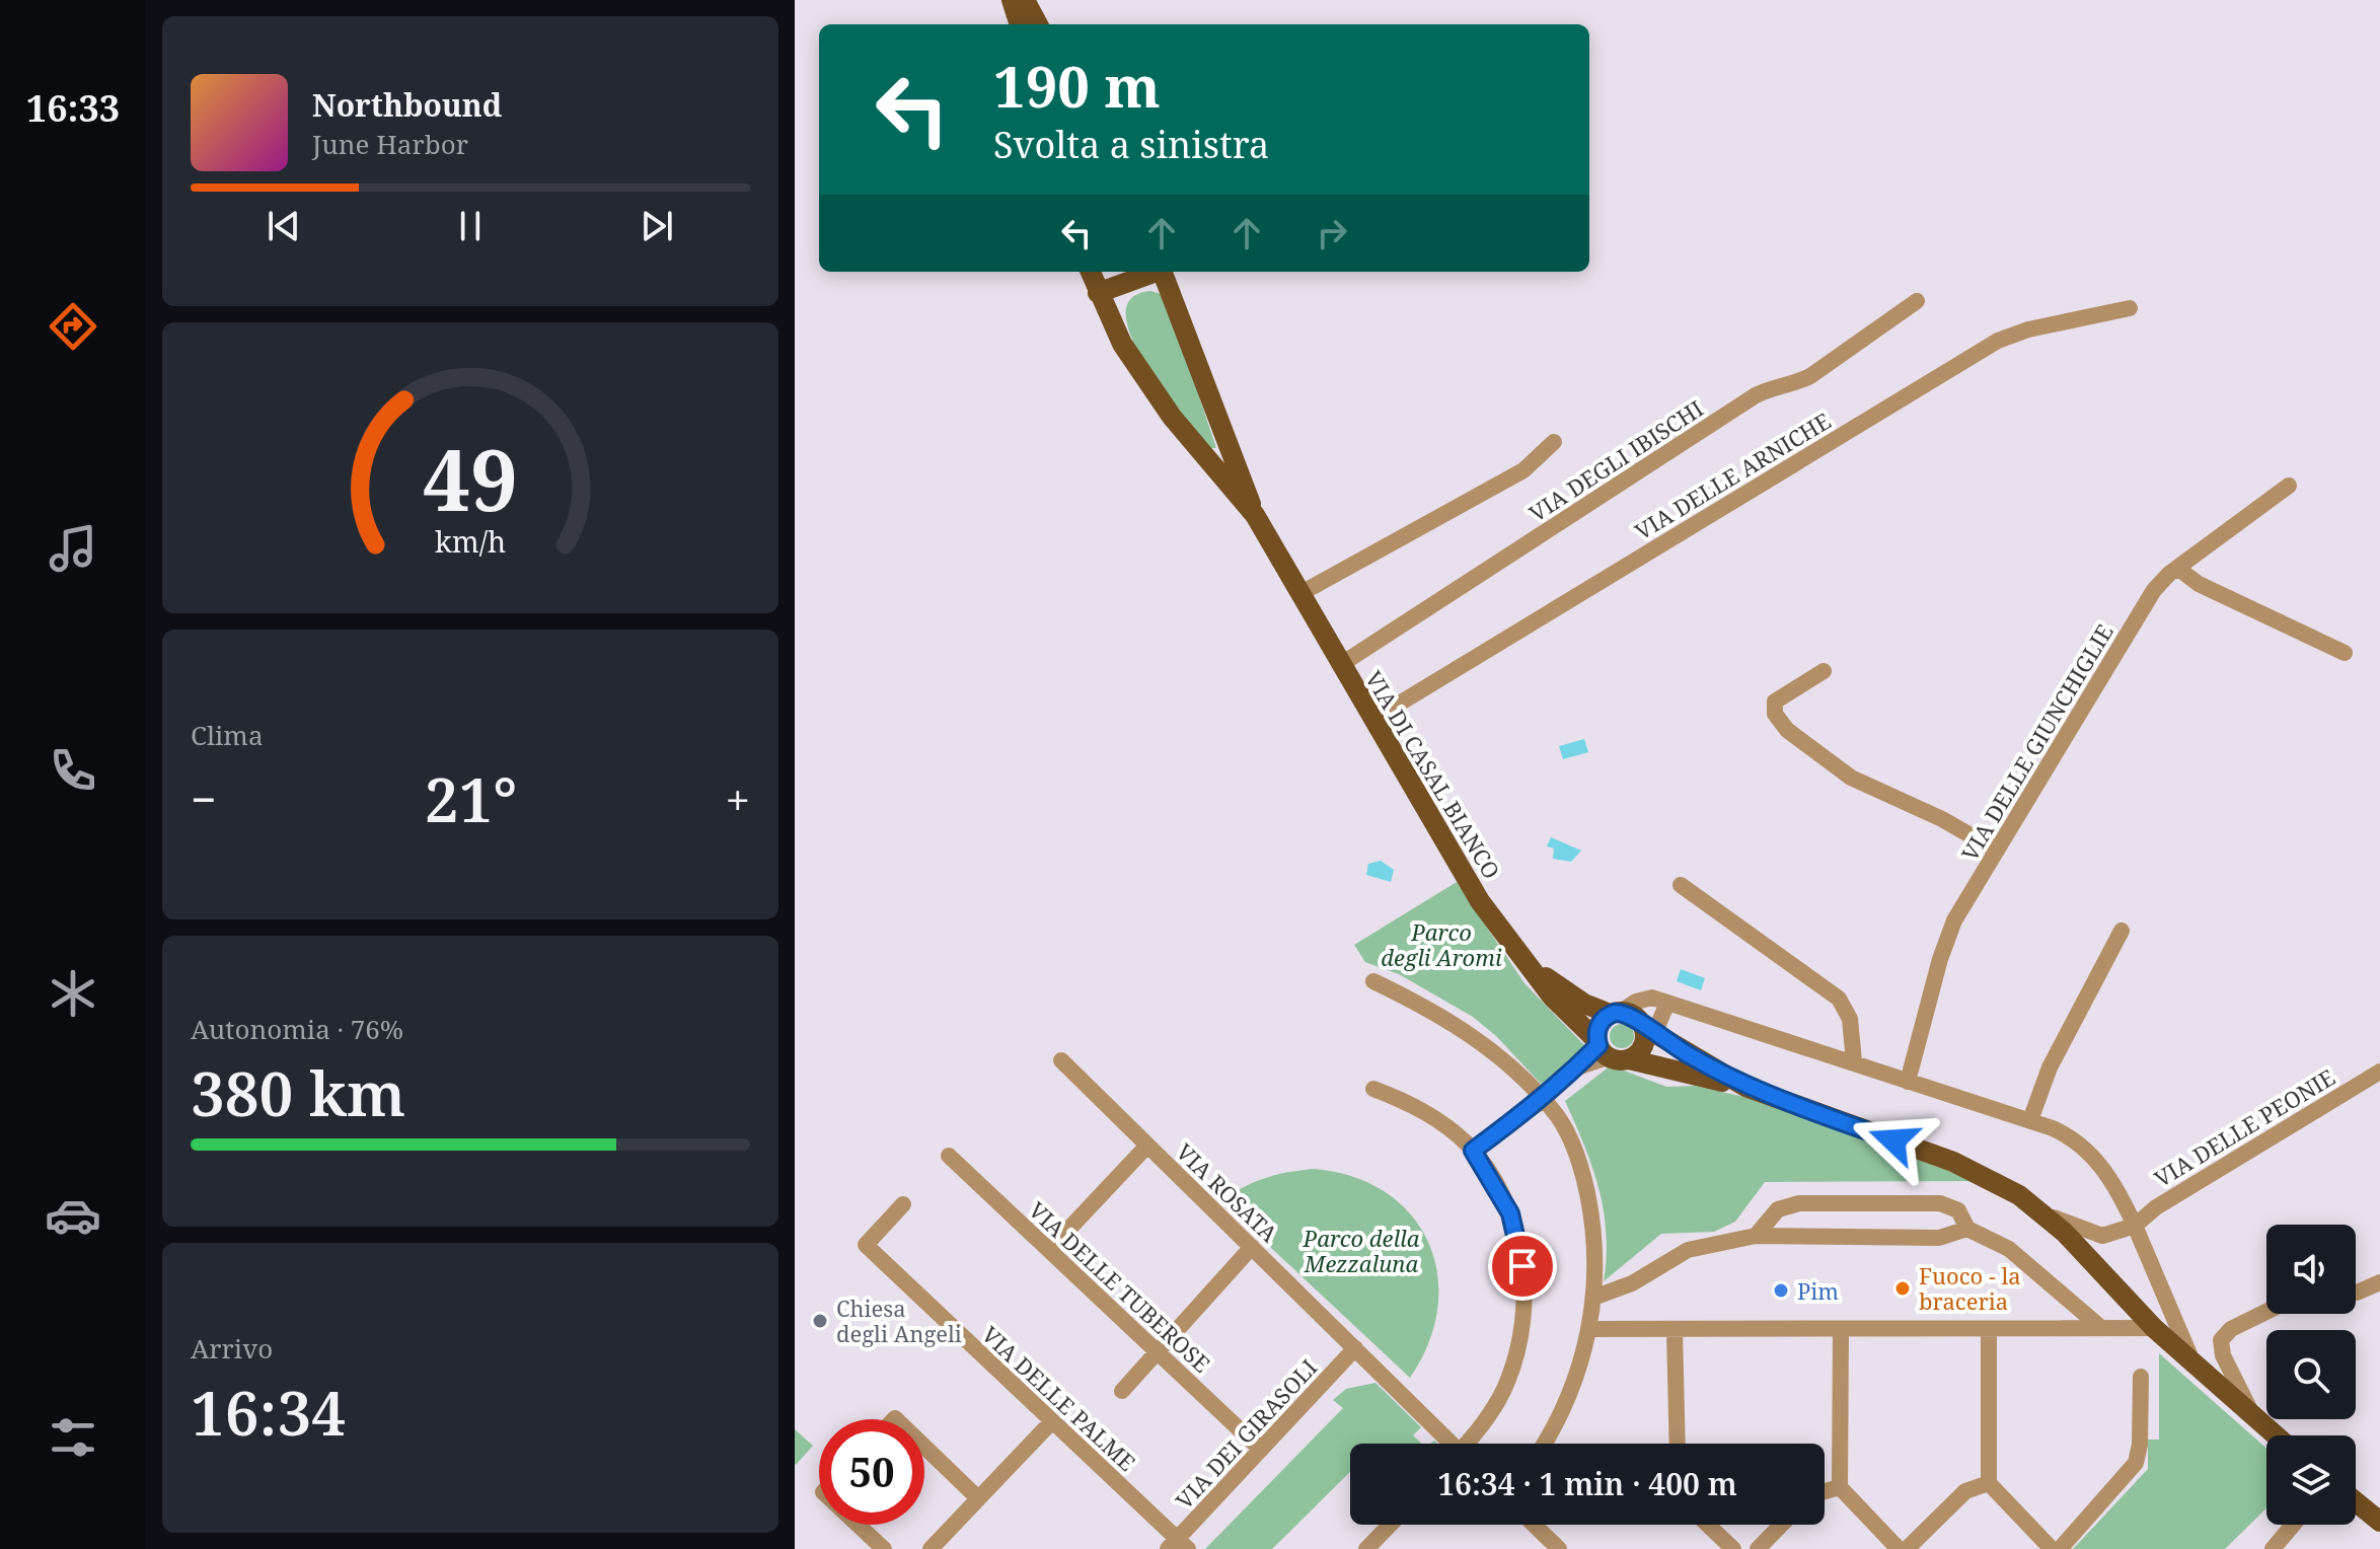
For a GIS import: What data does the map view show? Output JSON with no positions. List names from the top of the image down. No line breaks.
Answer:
{"streets":{"main road":["VIA DI CASAL BIANCO"],"street":["VIA DEGLI IBISCHI","VIA DELLE ARNICHE","VIA DELLE GIUNCHIGLIE","VIA DELLE PEONIE","VIA ROSATA","VIA DELLE TUBEROSE","VIA DELLE PALME","VIA DEI GIRASOLI"]},"crossings":[["VIA DEGLI IBISCHI","VIA DI CASAL BIANCO"],["VIA DELLE ARNICHE","VIA DI CASAL BIANCO"],["VIA ROSATA","VIA DEI GIRASOLI"],["VIA DELLE TUBEROSE","VIA DEI GIRASOLI"],["VIA DELLE PALME","VIA DEI GIRASOLI"]],"parks":["Parco degli Aromi","Parco della Mezzaluna"],"places":["Fuoco - la braceria","Pim","Chiesa degli Angeli"],"page":{"tabs":"16:33","turn":["190 m","Svolta a sinistra"],"song":["Northbound","June Harbor"],"tile":["Clima",["Autonomia · 76%","380 km"],["Arrivo","16:34"]],"heat":["−","21°","+"],"limit":"50","trip":"16:34 · 1 min · 400 m","gauge":["49","km/h"]}}
